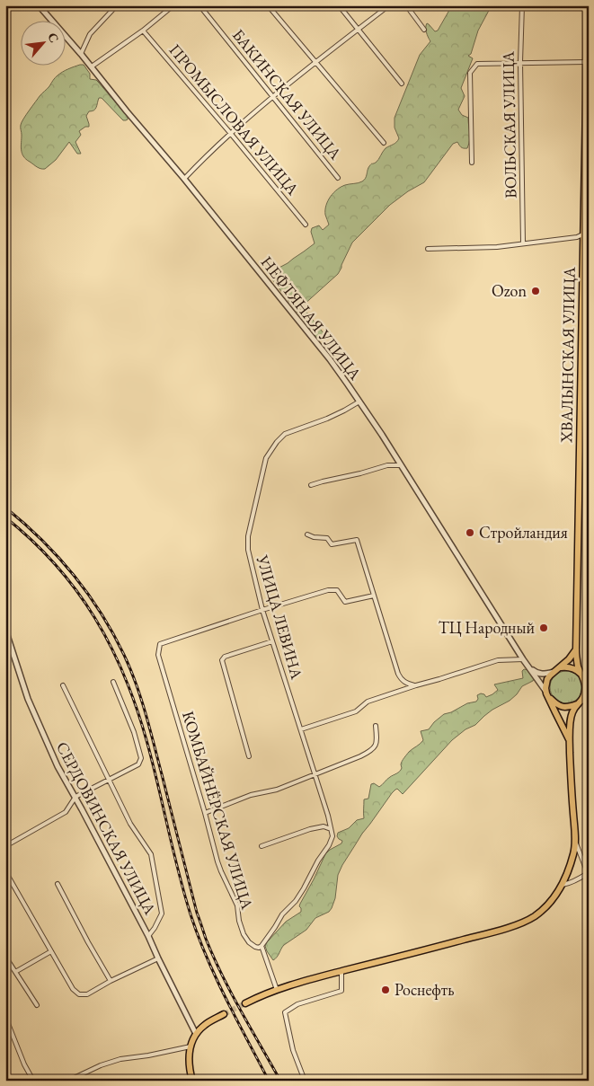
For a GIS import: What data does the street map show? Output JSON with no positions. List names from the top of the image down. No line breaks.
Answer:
{"streets":{"main road":["ХВАЛЫНСКАЯ УЛИЦА"],"street":["БАКИНСКАЯ УЛИЦА","ПРОМЫСЛОВАЯ УЛИЦА","ВОЛЬСКАЯ УЛИЦА","НЕФТЯНАЯ УЛИЦА","УЛИЦА ЛЕВИНА","КОМБАЙНЁРСКАЯ УЛИЦА","СЕРДОВИНСКАЯ УЛИЦА"]},"crossings":[["НЕФТЯНАЯ УЛИЦА","ХВАЛЫНСКАЯ УЛИЦА"],["НЕФТЯНАЯ УЛИЦА","УЛИЦА ЛЕВИНА"],["УЛИЦА ЛЕВИНА","КОМБАЙНЁРСКАЯ УЛИЦА"]],"places":["Ozon","Стройландия","ТЦ Народный","Роснефть"],"north":"top right"}
